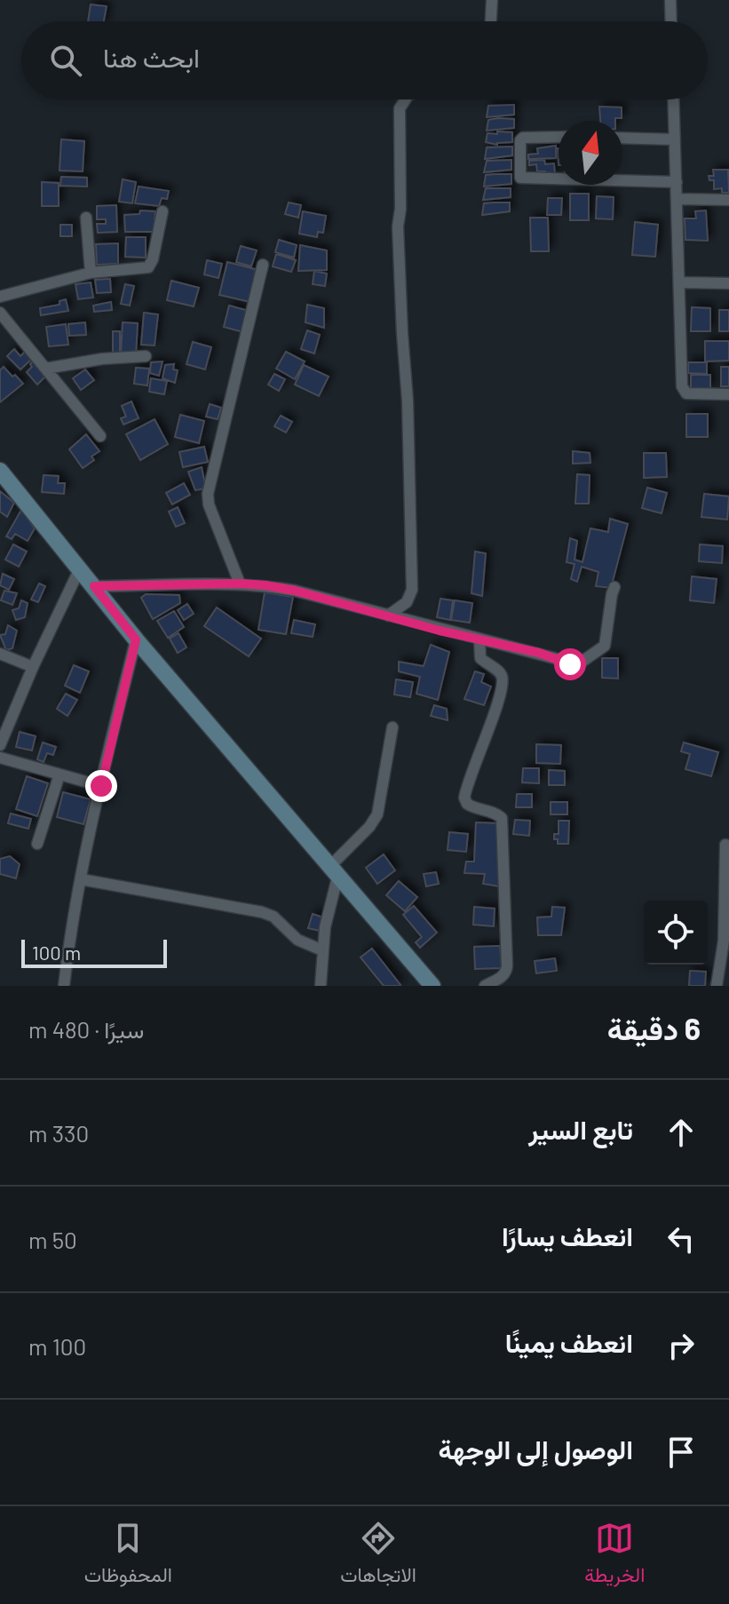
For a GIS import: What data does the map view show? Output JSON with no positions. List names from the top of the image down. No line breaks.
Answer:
{"scale_bar":"100 m","north":"top","page":{"search":"ابحث هنا","scale":"100 m","heading":["6 دقيقة","سيرًا · 480 m"],"list":[["تابع السير","330 m"],["انعطف يسارًا","50 m"],["انعطف يمينًا","100 m"],"الوصول إلى الوجهة"],"nav":["الخريطة","الاتجاهات","المحفوظات"]}}
